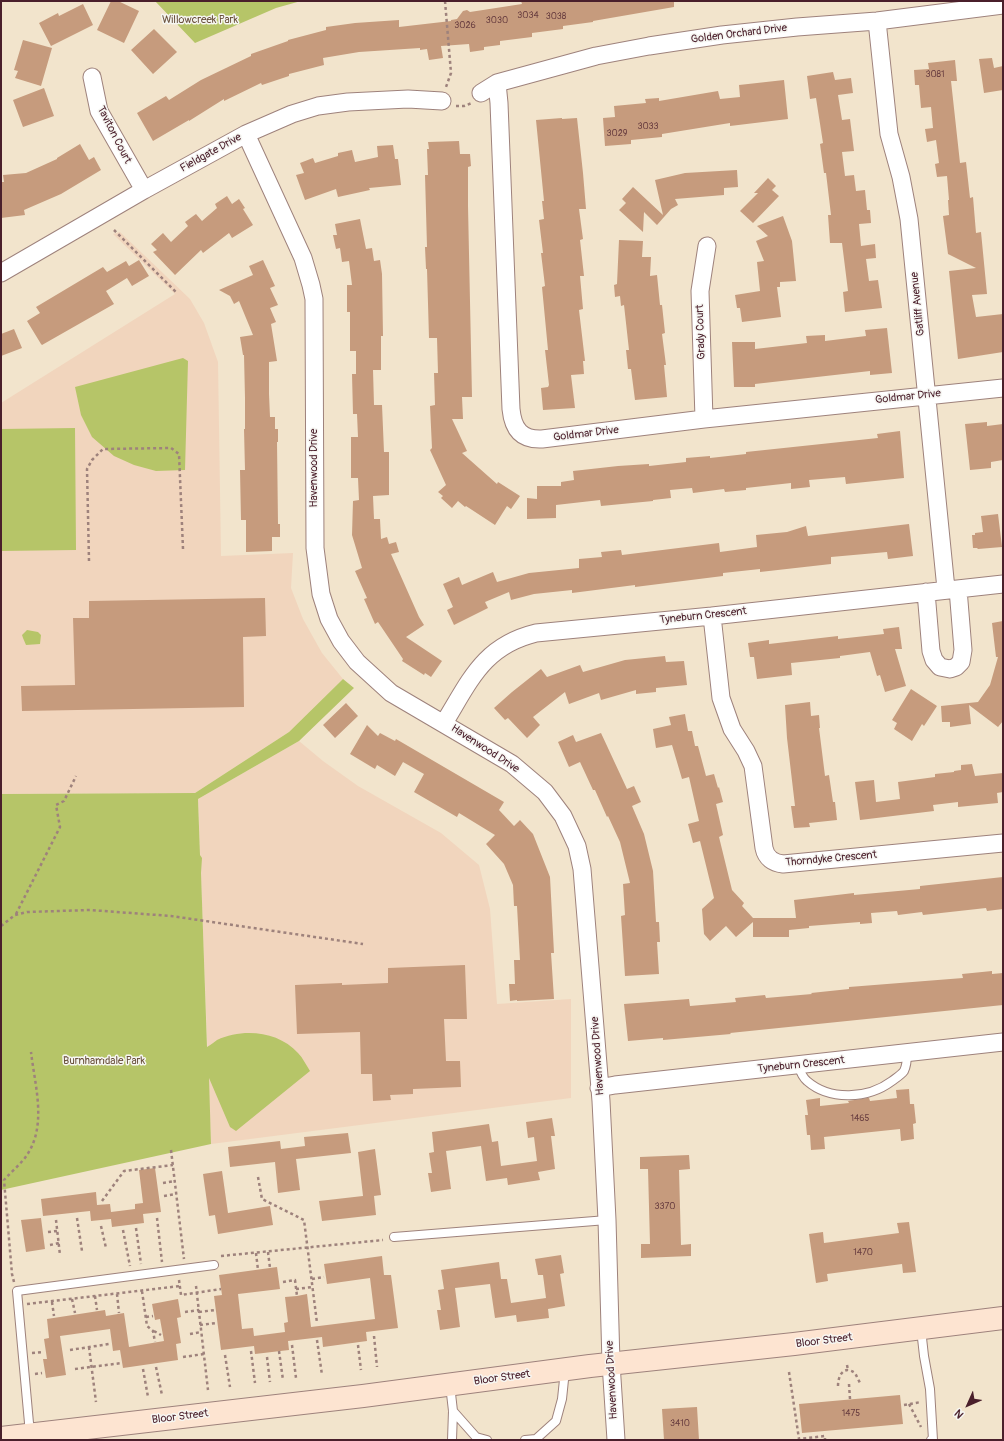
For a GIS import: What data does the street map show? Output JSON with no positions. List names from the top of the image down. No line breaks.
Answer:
{"streets":{"main road":["Bloor Street"],"street":["Golden Orchard Drive","Taviton Court","Fieldgate Drive","Gatliff Avenue","Grady Court","Goldmar Drive","Havenwood Drive","Tyneburn Crescent","Thorndyke Crescent"]},"crossings":[["Golden Orchard Drive","Gatliff Avenue"],["Golden Orchard Drive","Goldmar Drive"],["Taviton Court","Fieldgate Drive"],["Fieldgate Drive","Havenwood Drive"],["Gatliff Avenue","Goldmar Drive"],["Gatliff Avenue","Tyneburn Crescent"],["Grady Court","Goldmar Drive"],["Havenwood Drive","Tyneburn Crescent"],["Havenwood Drive","Bloor Street"],["Tyneburn Crescent","Thorndyke Crescent"]],"parks":["Willowcreek Park","Burnhamdale Park"],"house_numbers":["3034","3038","3030","3026","3081","3033","3029","1465","3370","1470","1475","3410"],"north":"bottom left"}
